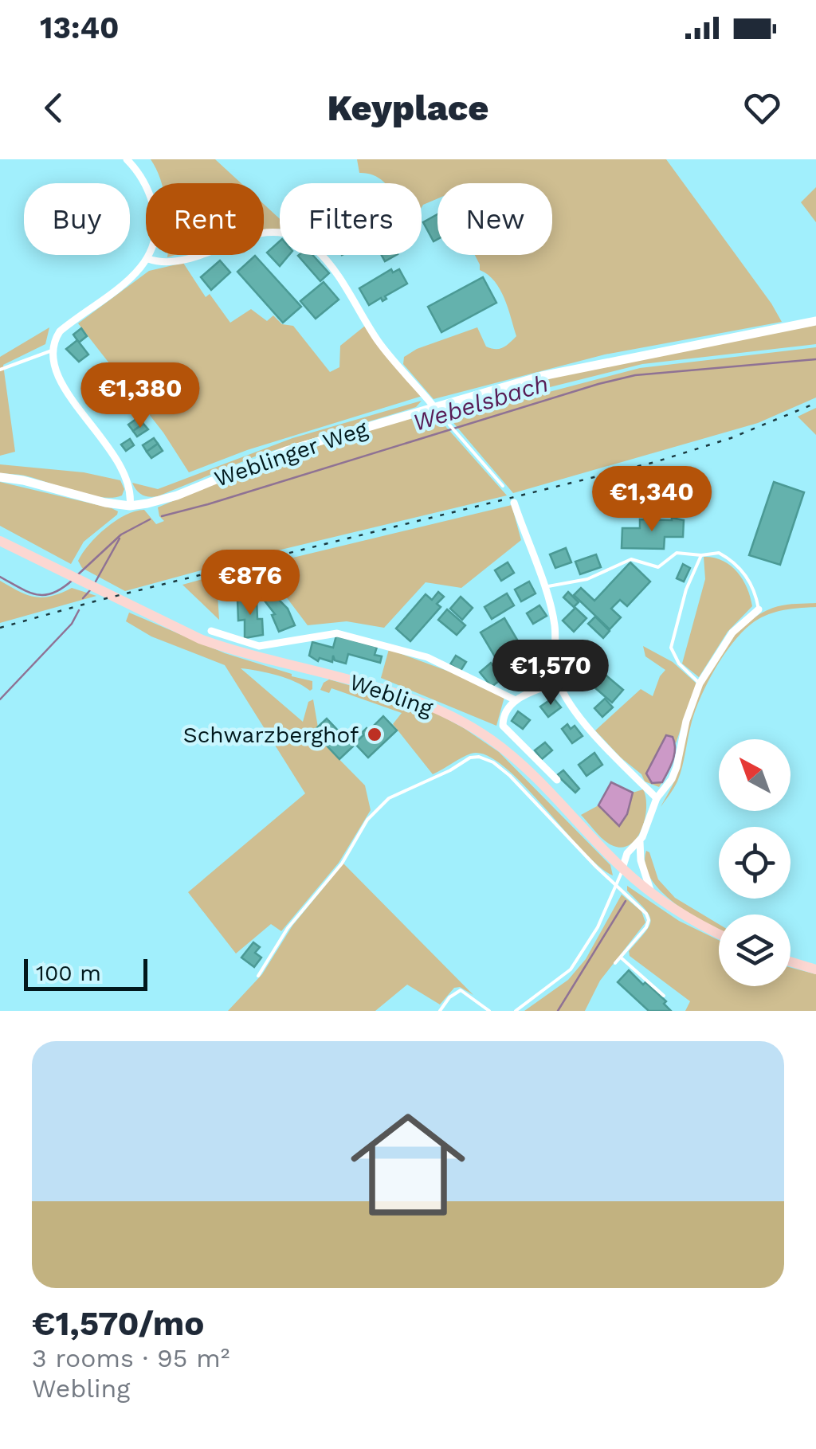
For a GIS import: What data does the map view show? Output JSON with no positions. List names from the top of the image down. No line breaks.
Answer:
{"streets":{"main road":["Webling"],"street":["Weblinger Weg"]},"water":["Webelsbach"],"places":["Schwarzberghof"],"scale_bar":"100 m","north":"top left","page":{"status":"13:40","header":"Keyplace","chip":["Buy","Rent","Filters","New"],"price":["€1,380","€1,340","€876","€1,570"],"scale":"100 m","list":[{"name":"€1,570/mo","note":"3 rooms · 95 m² · Webling"}]}}
